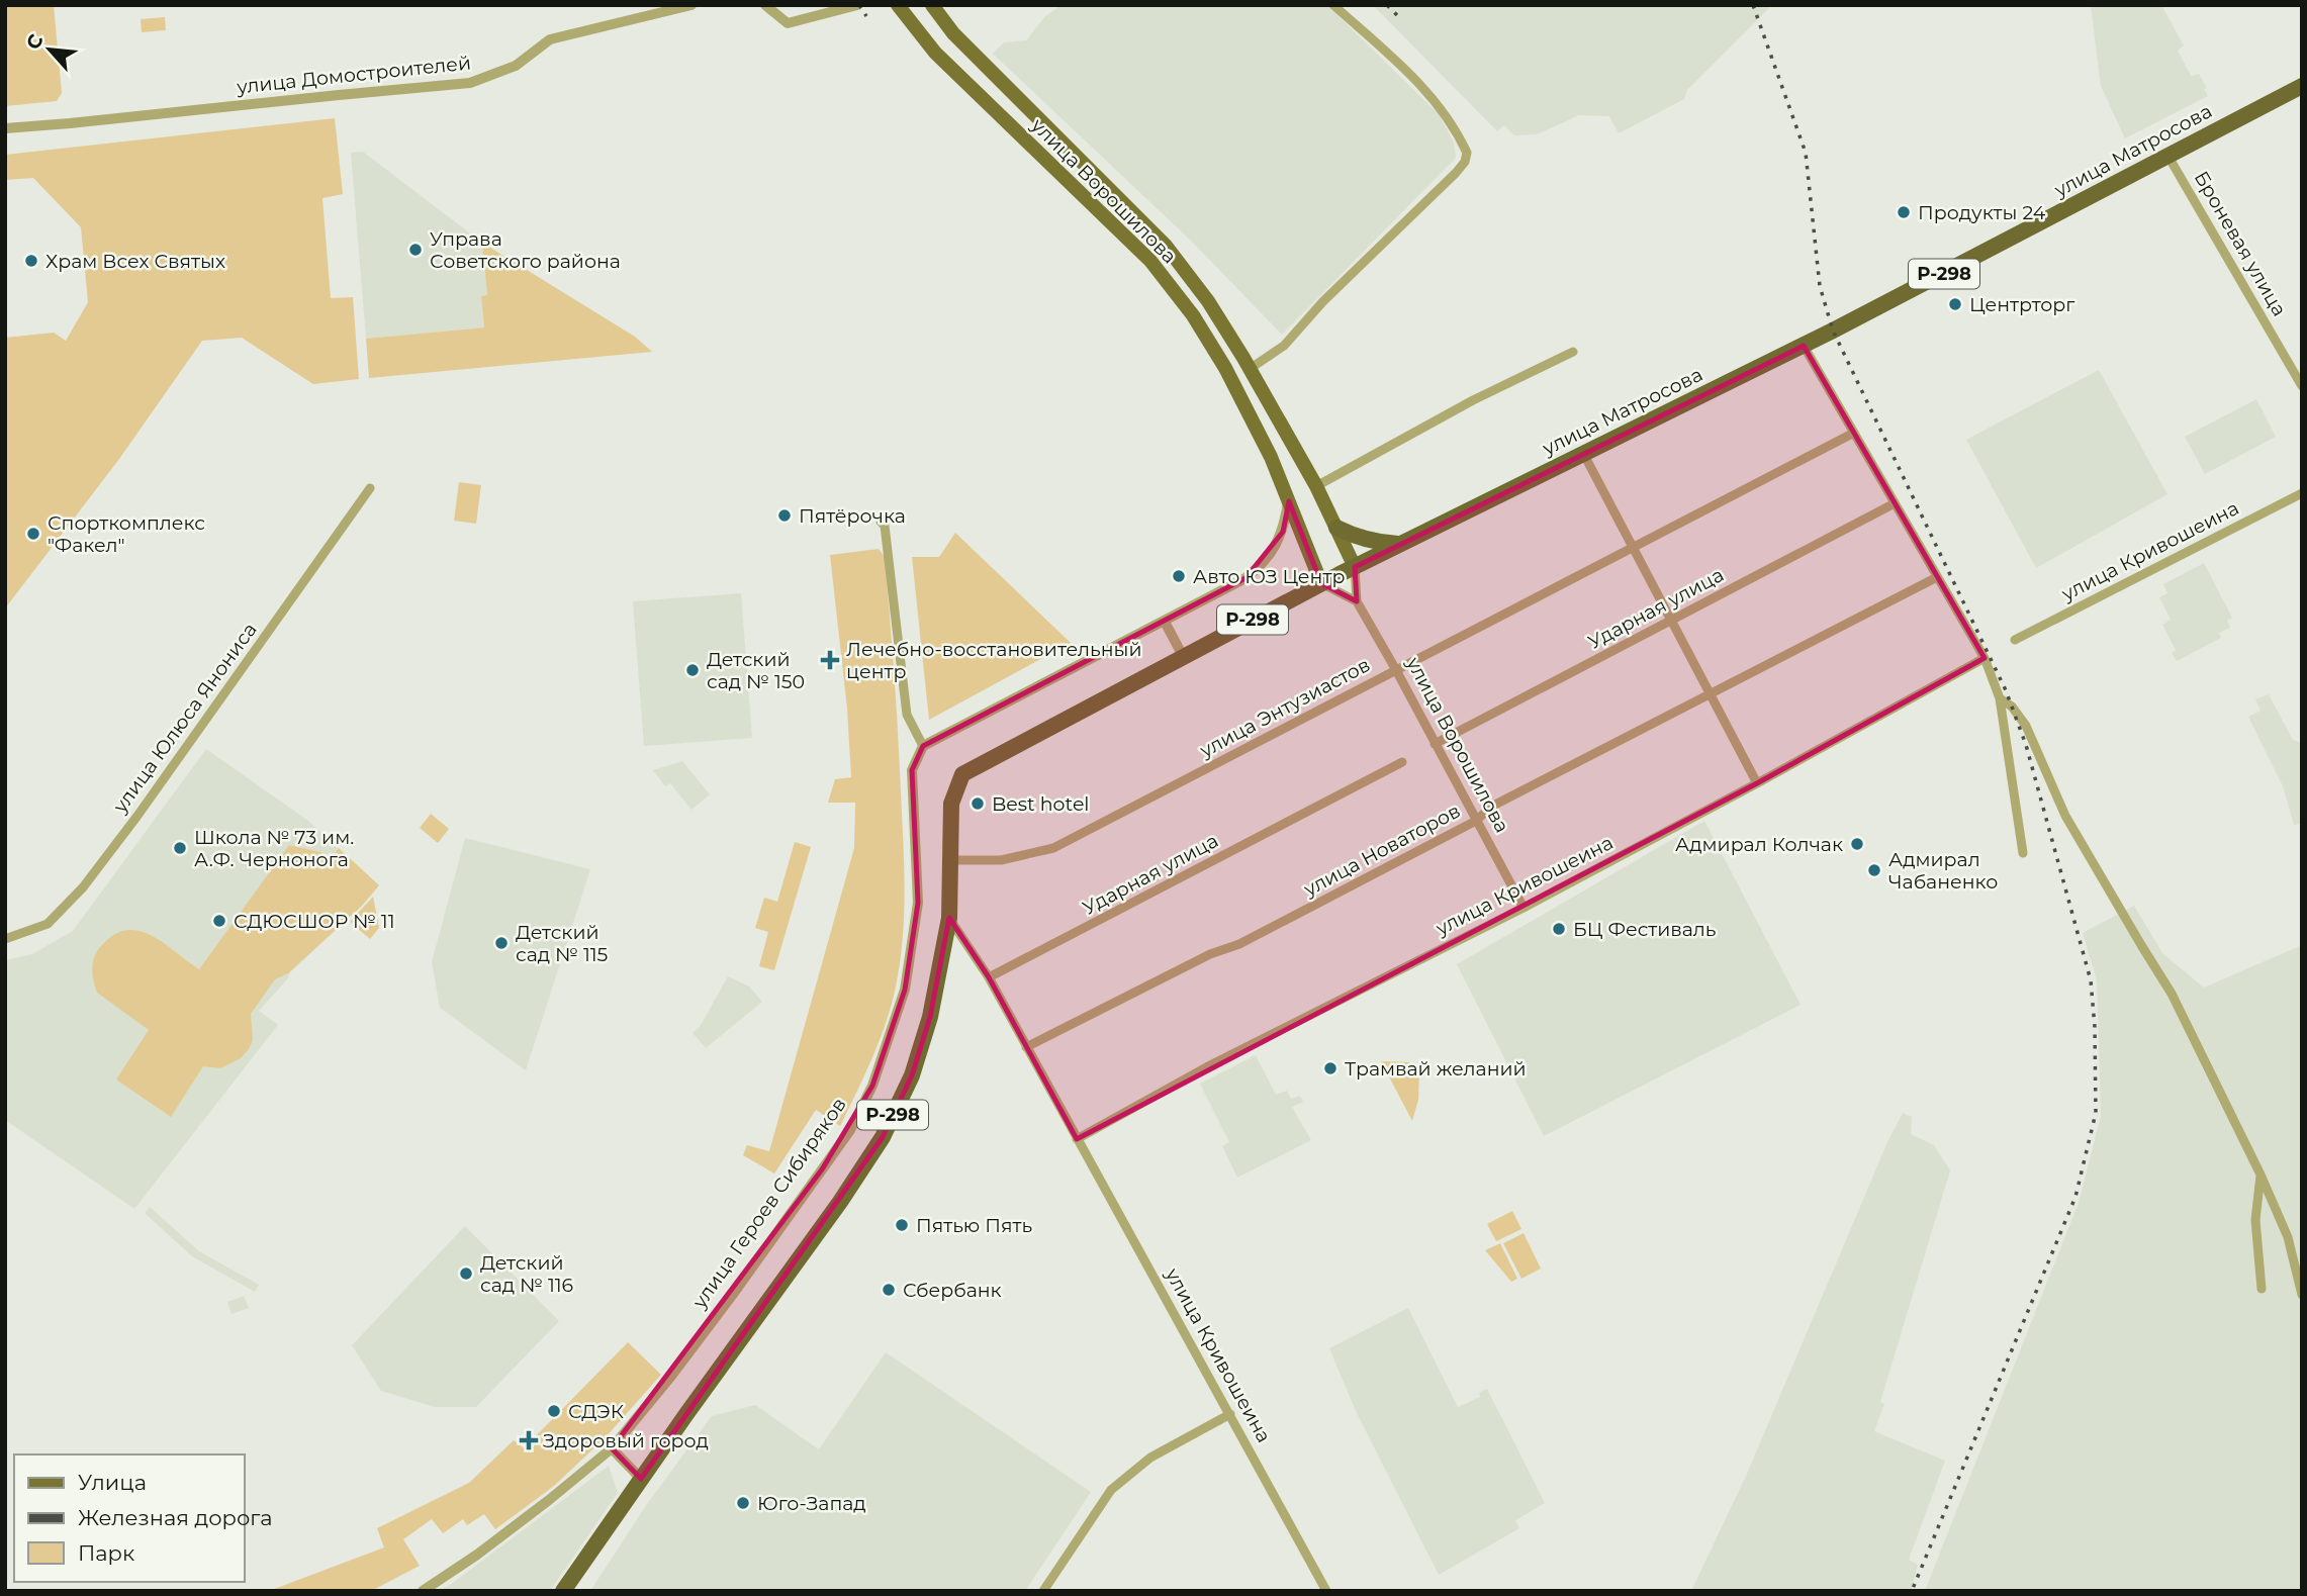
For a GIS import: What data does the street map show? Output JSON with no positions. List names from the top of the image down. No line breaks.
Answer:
{"streets":{"highway":["улица Матросова","Р-298"],"main road":["улица Ворошилова"],"street":["улица Домостроителей","Броневая улица","улица Кривошеина","Ударная улица","улица Энтузиастов","улица Юлюса Янониса","улица Новаторов","улица Героев Сибиряков"]},"crossings":[["улица Матросова","улица Ворошилова"],["улица Матросова","Броневая улица"],["улица Матросова","Р-298"],["улица Матросова","улица Энтузиастов"],["улица Ворошилова","улица Кривошеина"],["улица Ворошилова","Ударная улица"],["улица Ворошилова","улица Энтузиастов"],["улица Ворошилова","улица Новаторов"],["Р-298","улица Кривошеина"],["Р-298","улица Энтузиастов"],["улица Кривошеина","Ударная улица"],["улица Кривошеина","улица Новаторов"]],"places":{"other":["Продукты 24","Управа Советского района","Храм Всех Святых","Центрторг","Пятёрочка","Спорткомплекс \"Факел\"","Авто ЮЗ Центр","Детский сад № 150","Best hotel","Адмирал Колчак","Школа № 73 им. А.Ф. Чернонога","Адмирал Чабаненко","СДЮСШОР № 11","БЦ Фестиваль","Детский сад № 115","Трамвай желаний","Пятью Пять","Детский сад № 116","Сбербанк","СДЭК","Юго-Запад"],"health":["Лечебно-восстановительный центр","Здоровый город"]},"legend":["Улица","Железная дорога","Парк"],"north":"top left"}
